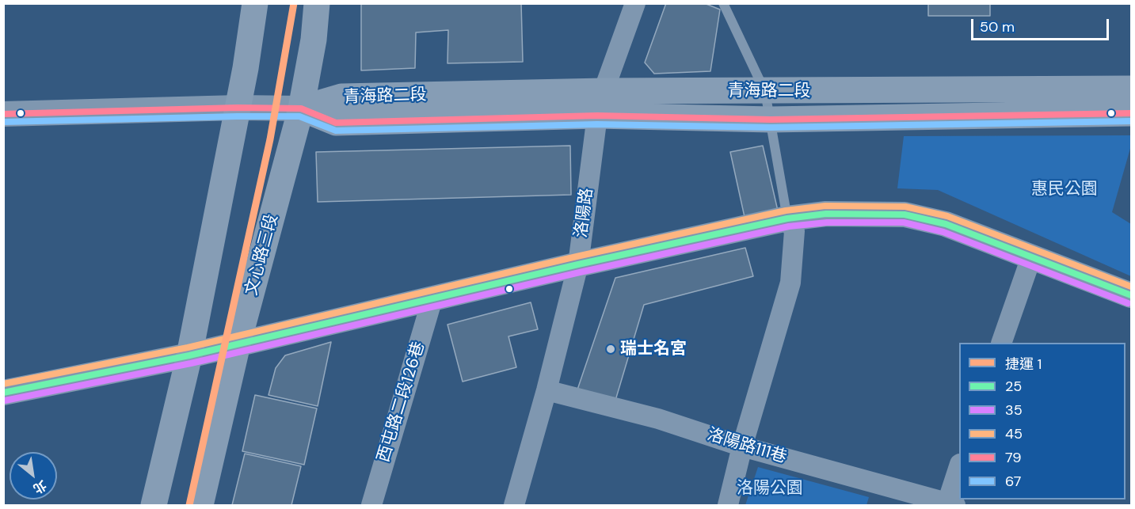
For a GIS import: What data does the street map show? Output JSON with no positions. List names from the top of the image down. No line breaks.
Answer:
{"streets":{"main road":["青海路二段","文心路三段"],"street":["洛陽路","西屯路二段126巷","洛陽路111巷"]},"crossings":[["青海路二段","洛陽路"],["青海路二段","文心路三段"],["洛陽路","洛陽路111巷"]],"parks":["惠民公園","洛陽公園"],"places":["瑞士名宮"],"lines":["metro line 1","transit line 79","transit line 67","transit line 45","transit line 25","transit line 35"],"legend":["捷運 1","25","35","45","79","67"],"scale_bar":"50 m","north":"bottom right"}
